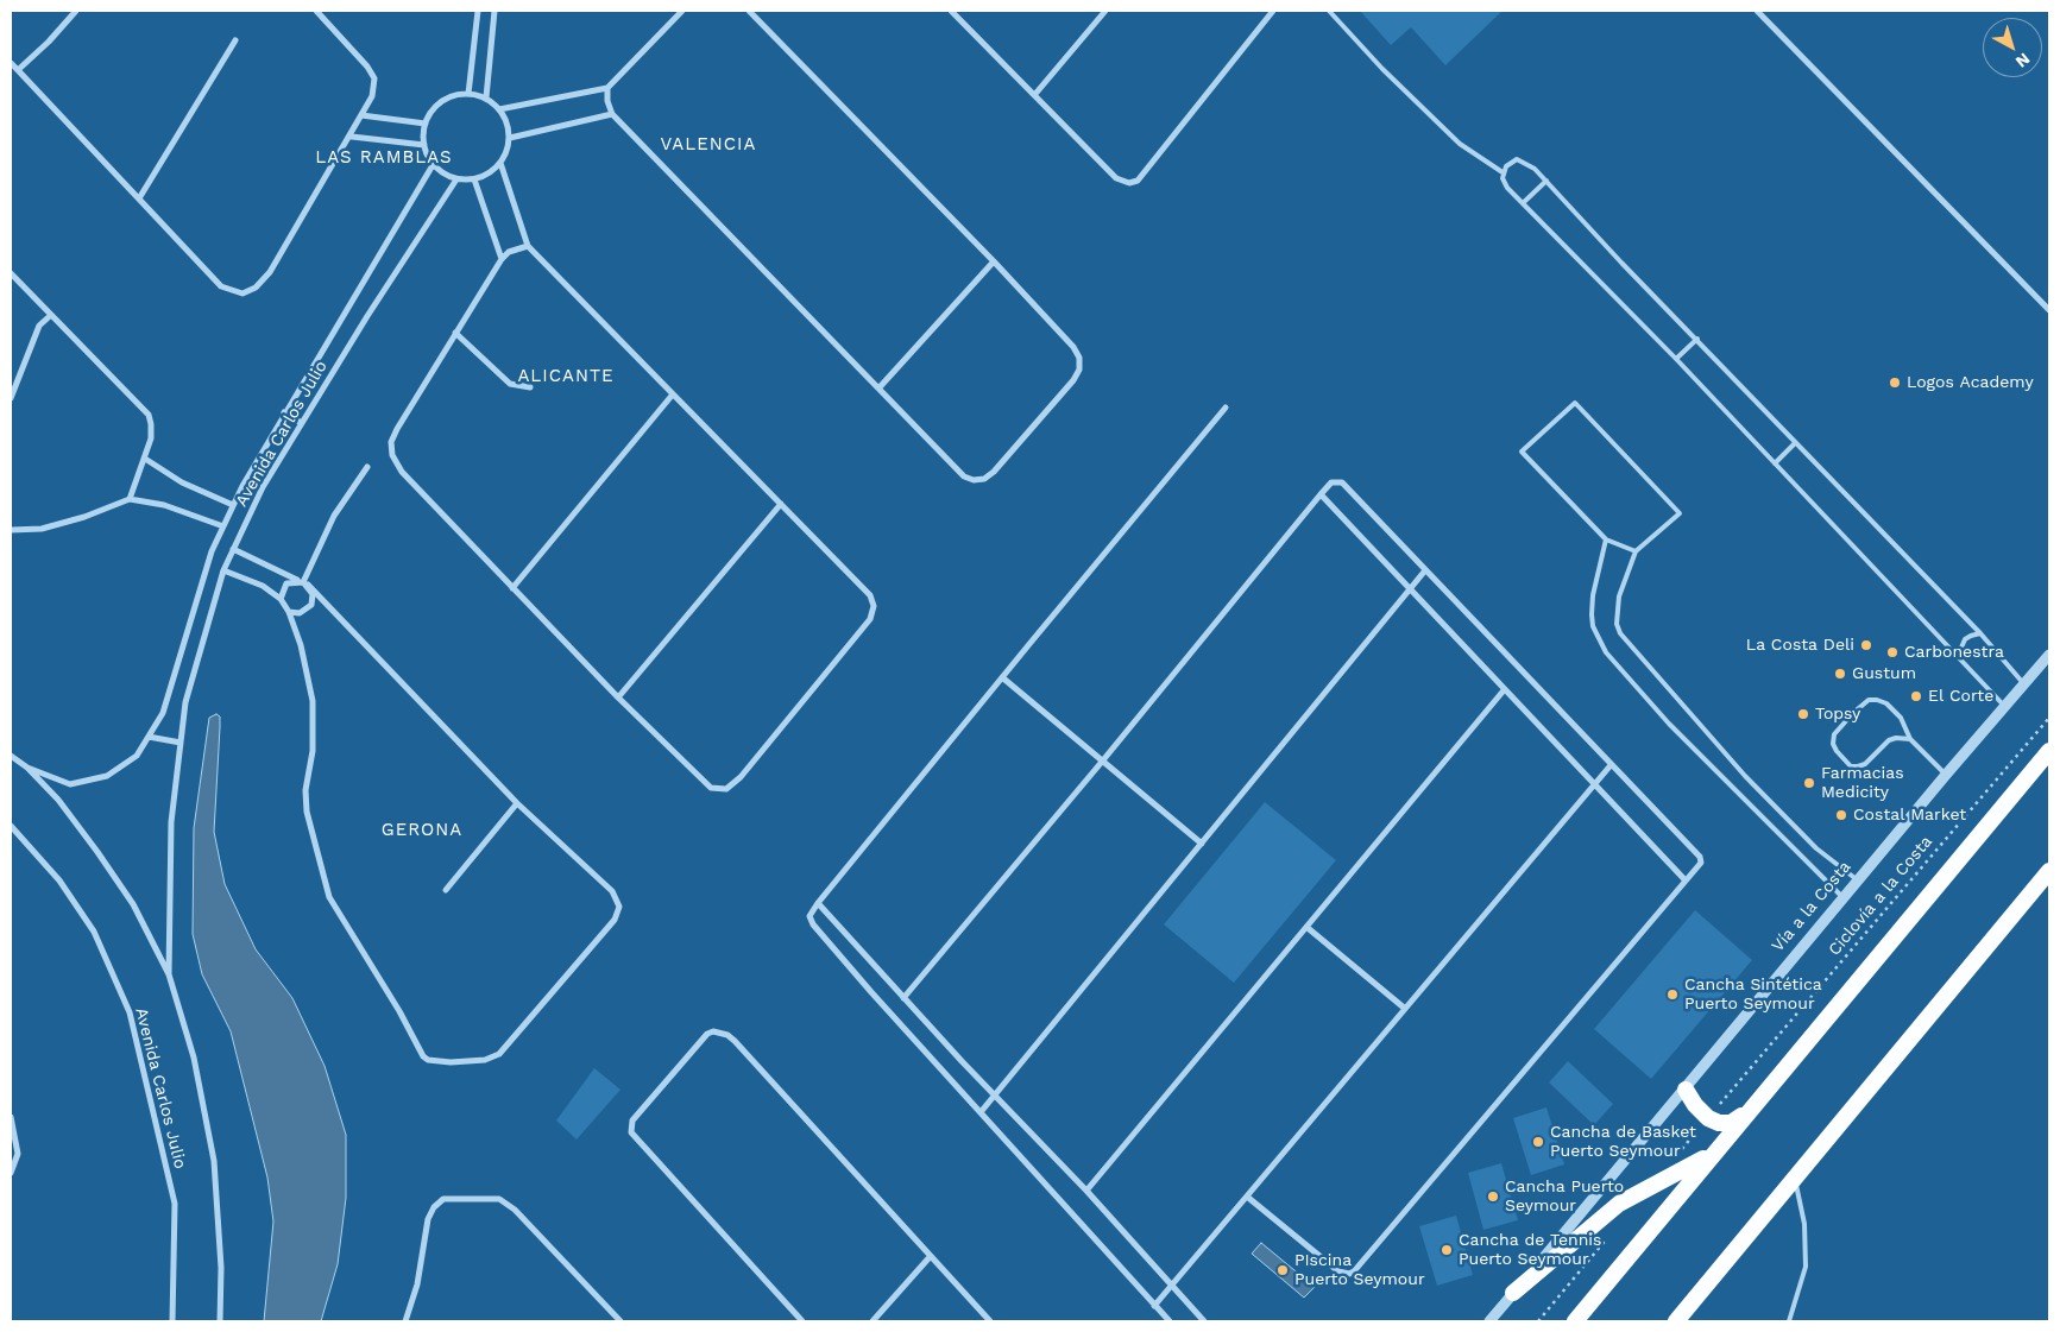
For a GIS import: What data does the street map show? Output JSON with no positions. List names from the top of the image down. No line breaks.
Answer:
{"streets":{"street":["Avenida Carlos Julio","Vía a la Costa"],"path":["Ciclovía a la Costa"]},"districts":["VALENCIA","LAS RAMBLAS","ALICANTE","GERONA"],"places":["Logos Academy","La Costa Deli","Carbonestra","Gustum","El Corte","Topsy","Farmacias Medicity","Costal Market","Cancha Sintética Puerto Seymour","Cancha de Basket Puerto Seymour","Cancha Puerto Seymour","Cancha de Tennis Puerto Seymour","PIscina Puerto Seymour"],"north":"bottom right"}
